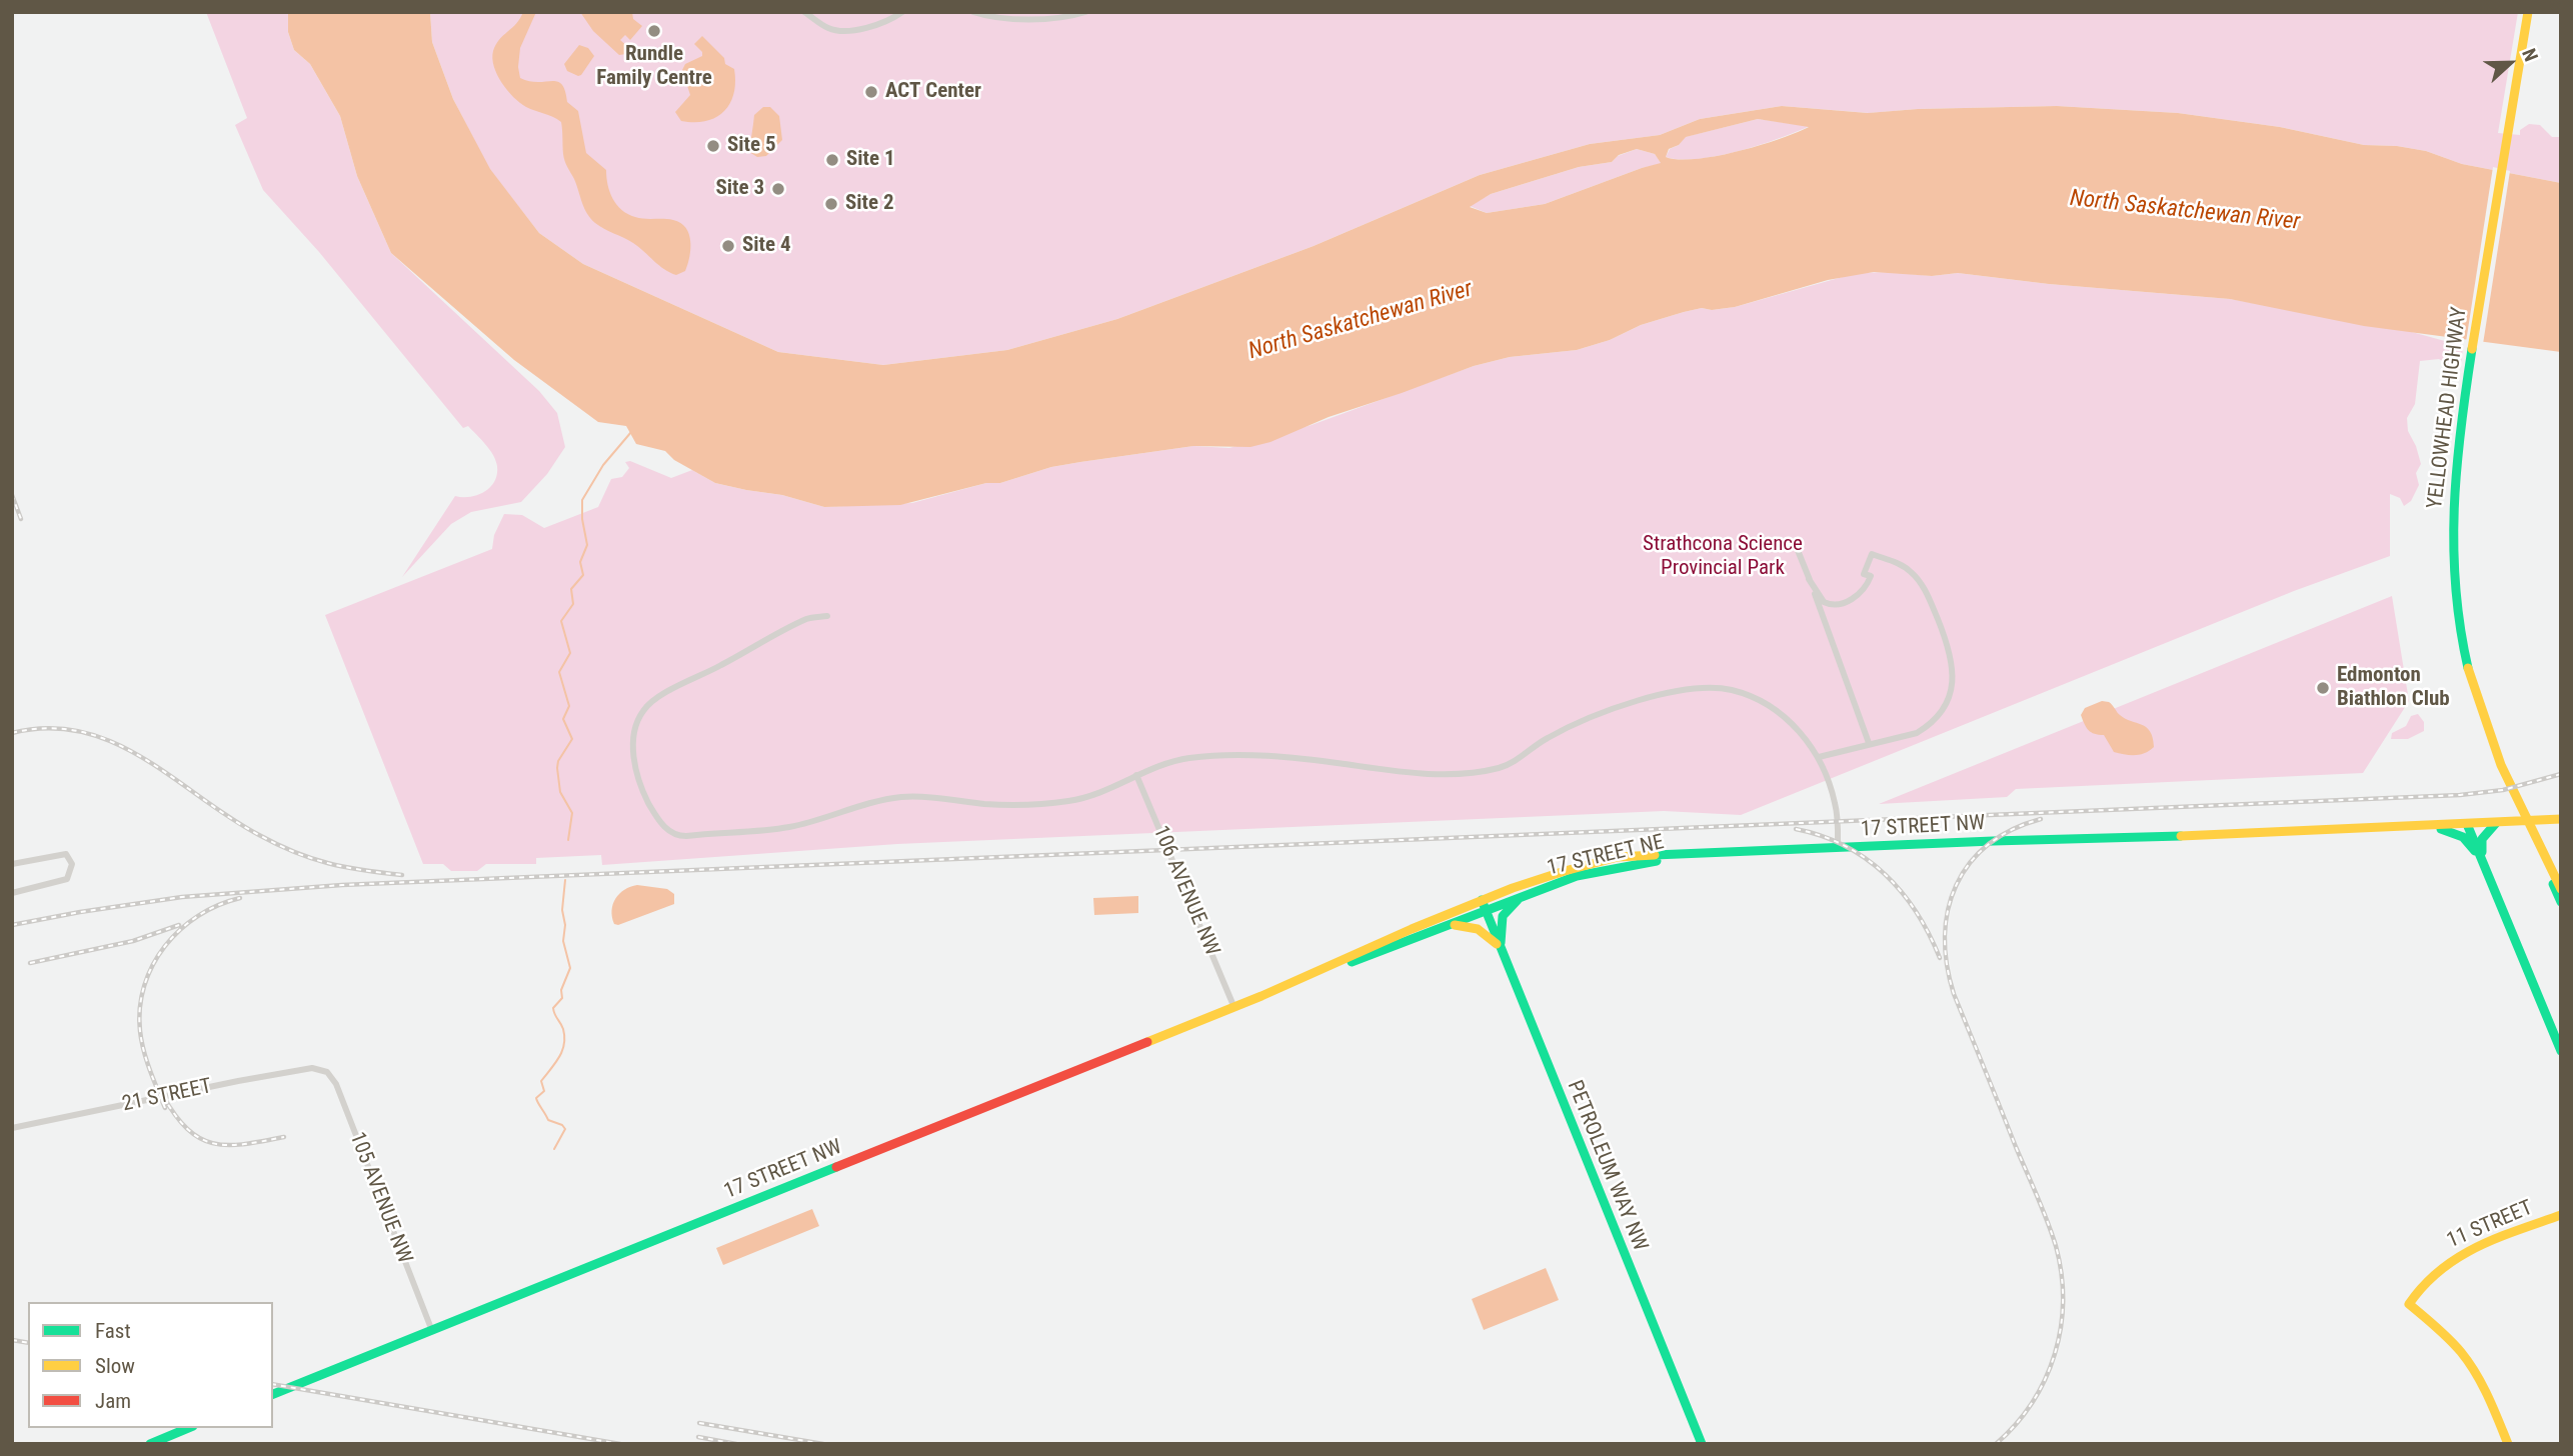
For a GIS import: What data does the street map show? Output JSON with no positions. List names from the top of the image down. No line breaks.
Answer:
{"streets":{"main road":["YELLOWHEAD HIGHWAY","17 STREET NW","17 STREET NE","PETROLEUM WAY NW","11 STREET"],"street":["106 AVENUE NW","21 STREET","105 AVENUE NW"]},"crossings":[["17 STREET NW","17 STREET NE"],["17 STREET NW","106 AVENUE NW"],["17 STREET NW","PETROLEUM WAY NW"],["17 STREET NW","105 AVENUE NW"],["21 STREET","105 AVENUE NW"]],"water":["North Saskatchewan River"],"parks":["Strathcona Science Provincial Park"],"places":["Rundle Family Centre","ACT Center","Site 5","Site 1","Site 3","Site 2","Site 4","Edmonton Biathlon Club"],"legend":["Fast","Slow","Jam"],"north":"right"}
